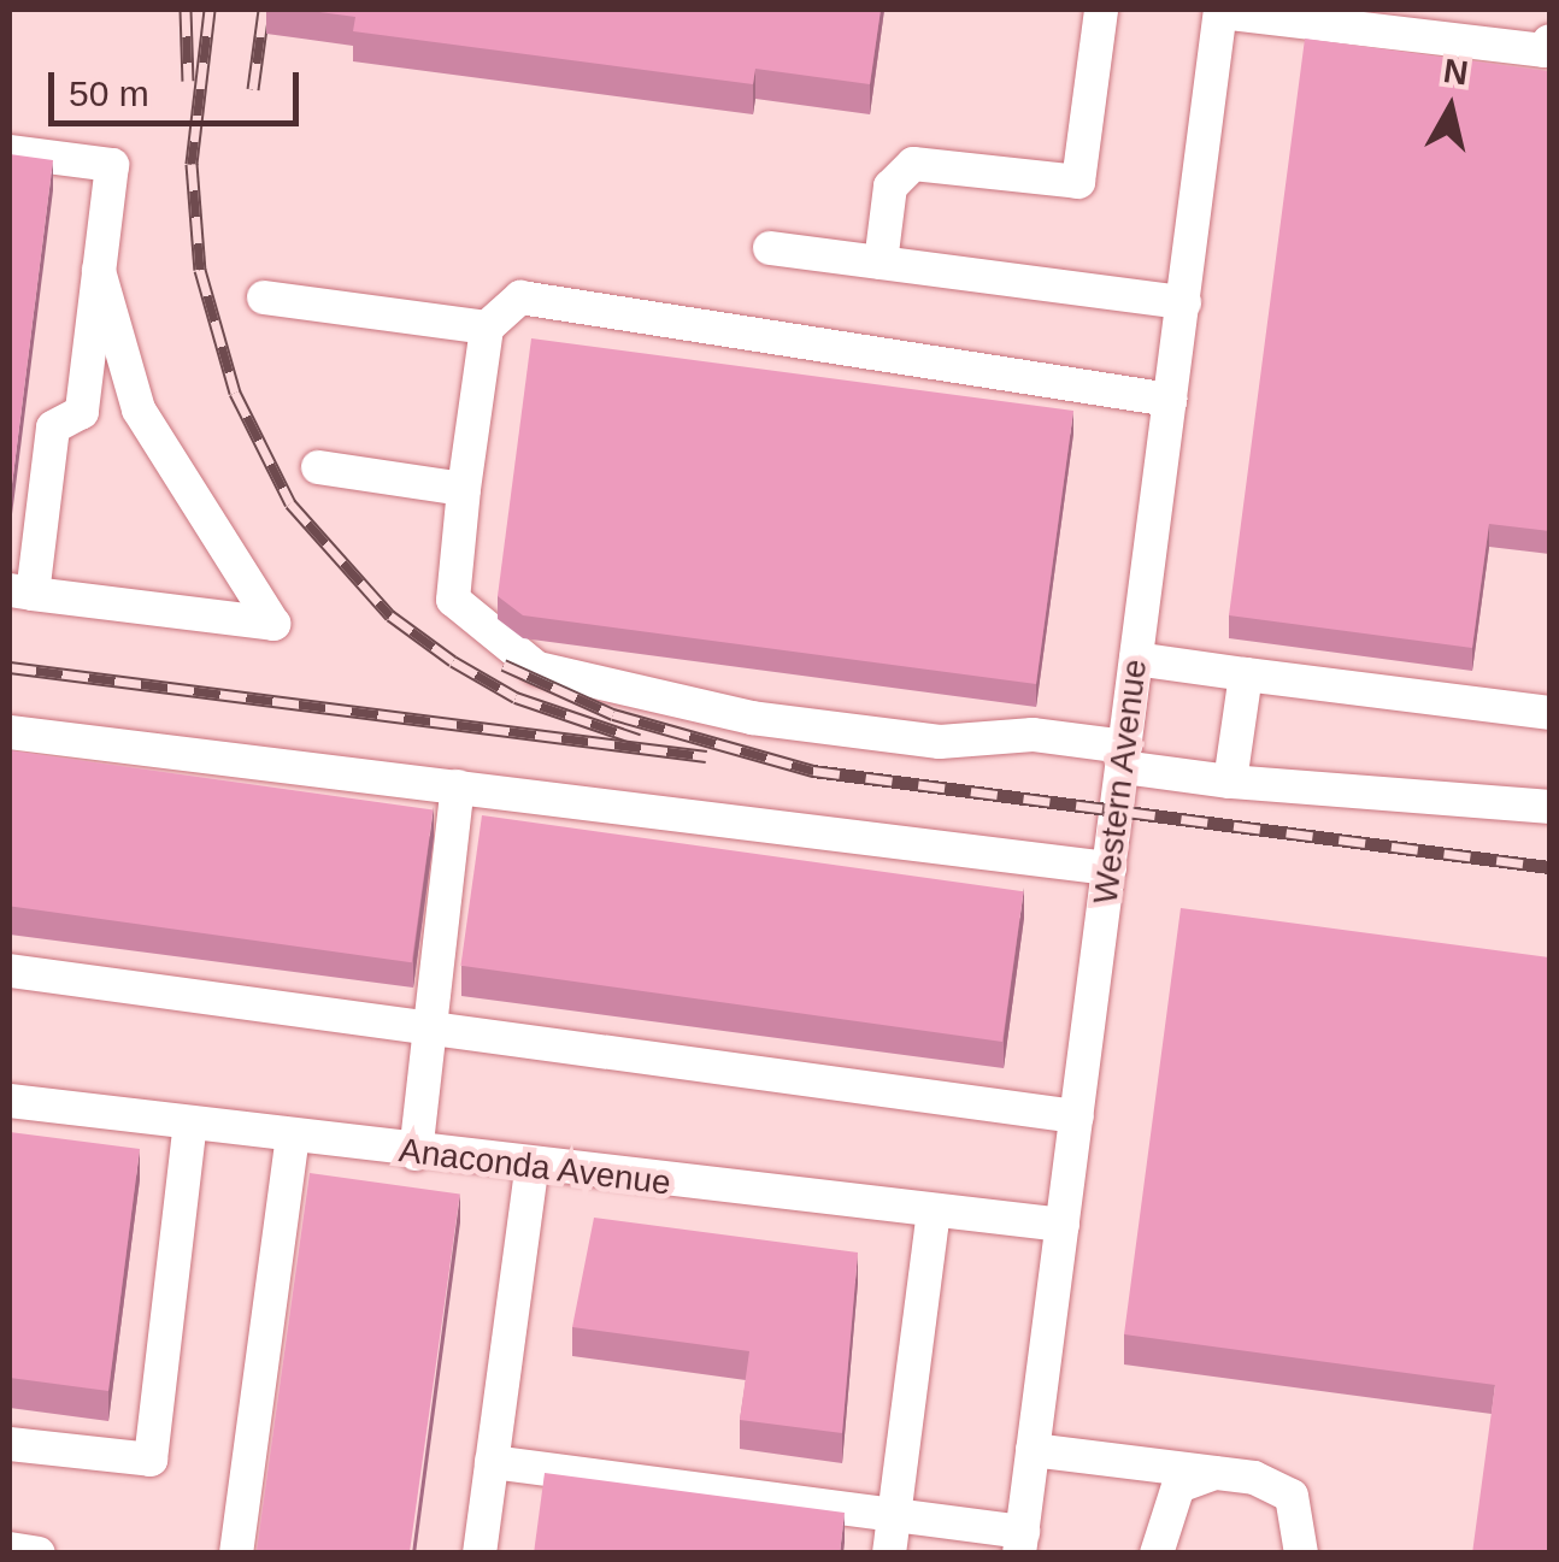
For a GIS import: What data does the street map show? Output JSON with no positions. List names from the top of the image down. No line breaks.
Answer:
{"streets":{"street":["Western Avenue","Anaconda Avenue"]},"crossings":[["Western Avenue","Anaconda Avenue"]],"scale_bar":"50 m","north":"top"}
